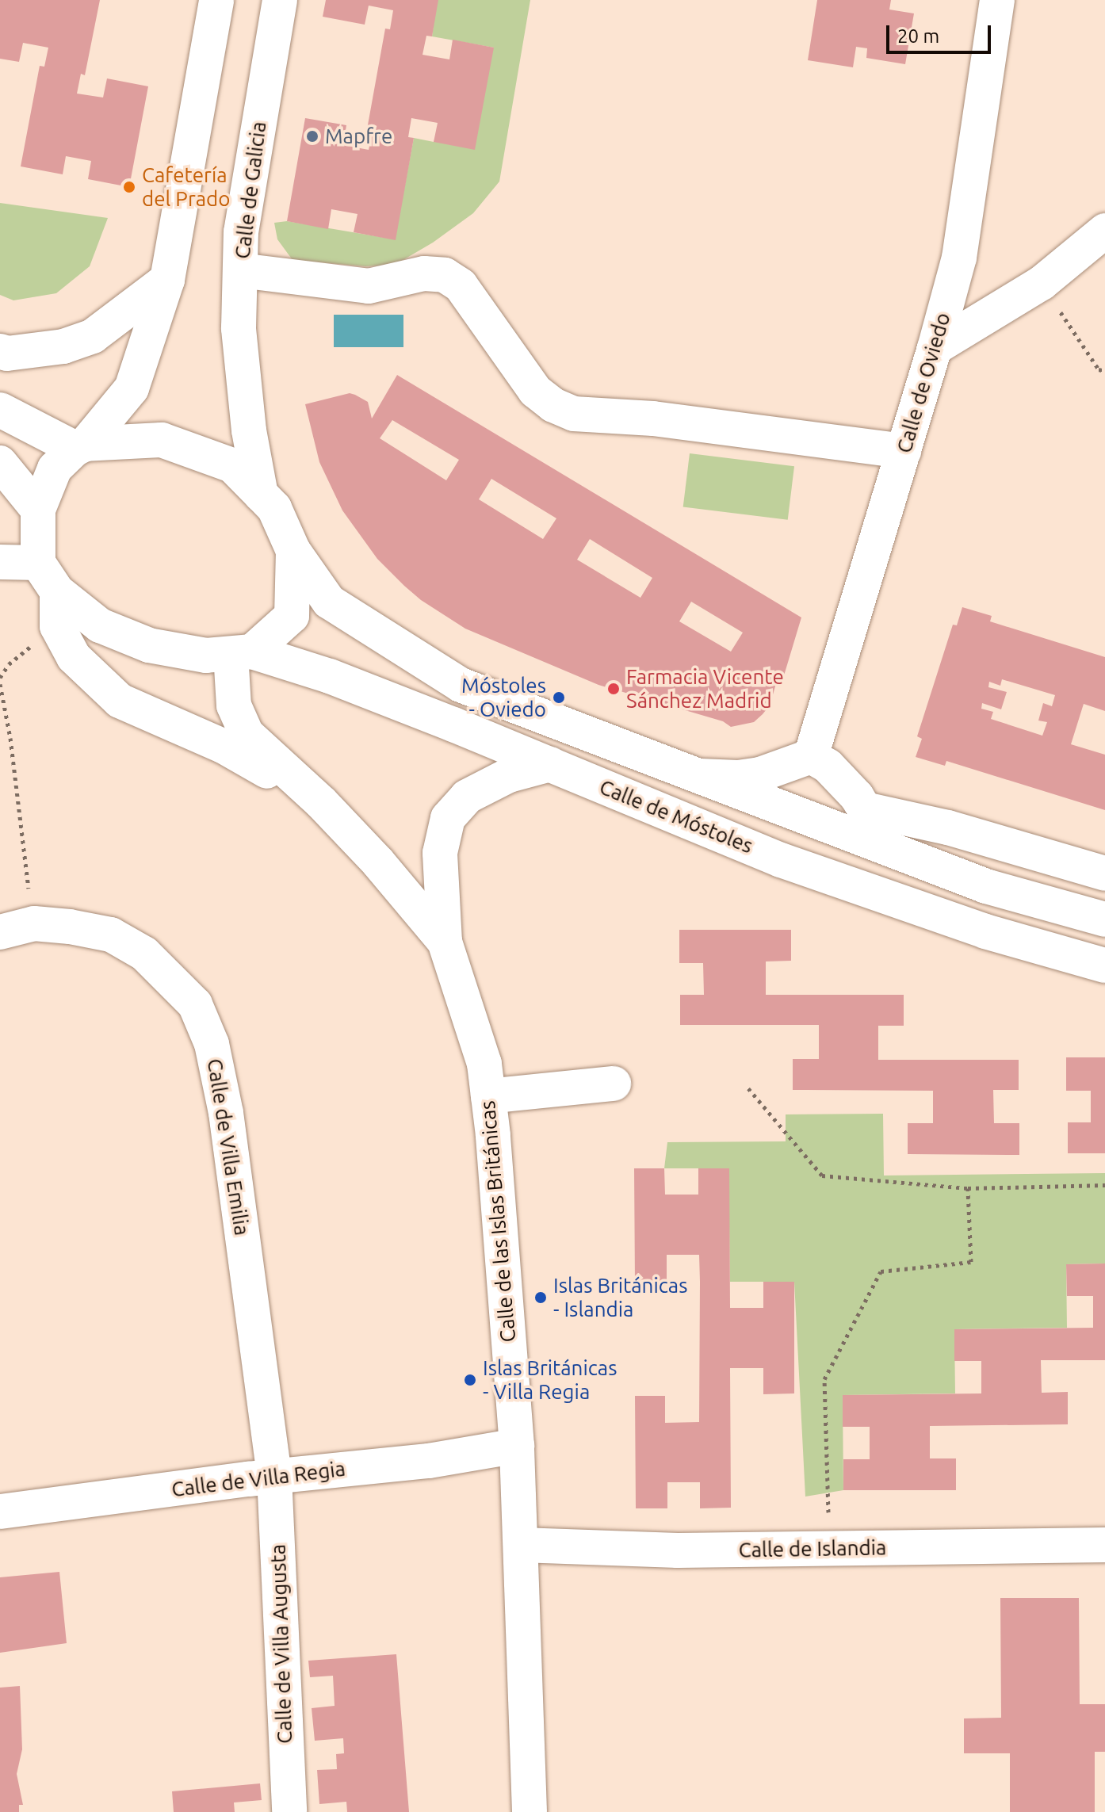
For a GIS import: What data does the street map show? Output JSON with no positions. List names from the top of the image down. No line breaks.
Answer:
{"streets":{"street":["Calle de Galicia","Calle de Oviedo","Calle de Móstoles","Calle de Villa Emilia","Calle de las Islas Británicas","Calle de Villa Regia","Calle de Islandia","Calle de Villa Augusta"]},"crossings":[["Calle de Móstoles","Calle de las Islas Británicas"],["Calle de Villa Emilia","Calle de Villa Regia"],["Calle de Villa Emilia","Calle de Villa Augusta"],["Calle de las Islas Británicas","Calle de Villa Regia"],["Calle de las Islas Británicas","Calle de Islandia"],["Calle de Villa Regia","Calle de Villa Augusta"]],"places":["Mapfre","Cafetería del Prado","Farmacia Vicente Sánchez Madrid","Móstoles - Oviedo","Islas Británicas - Islandia","Islas Británicas - Villa Regia"],"scale_bar":"20 m"}
